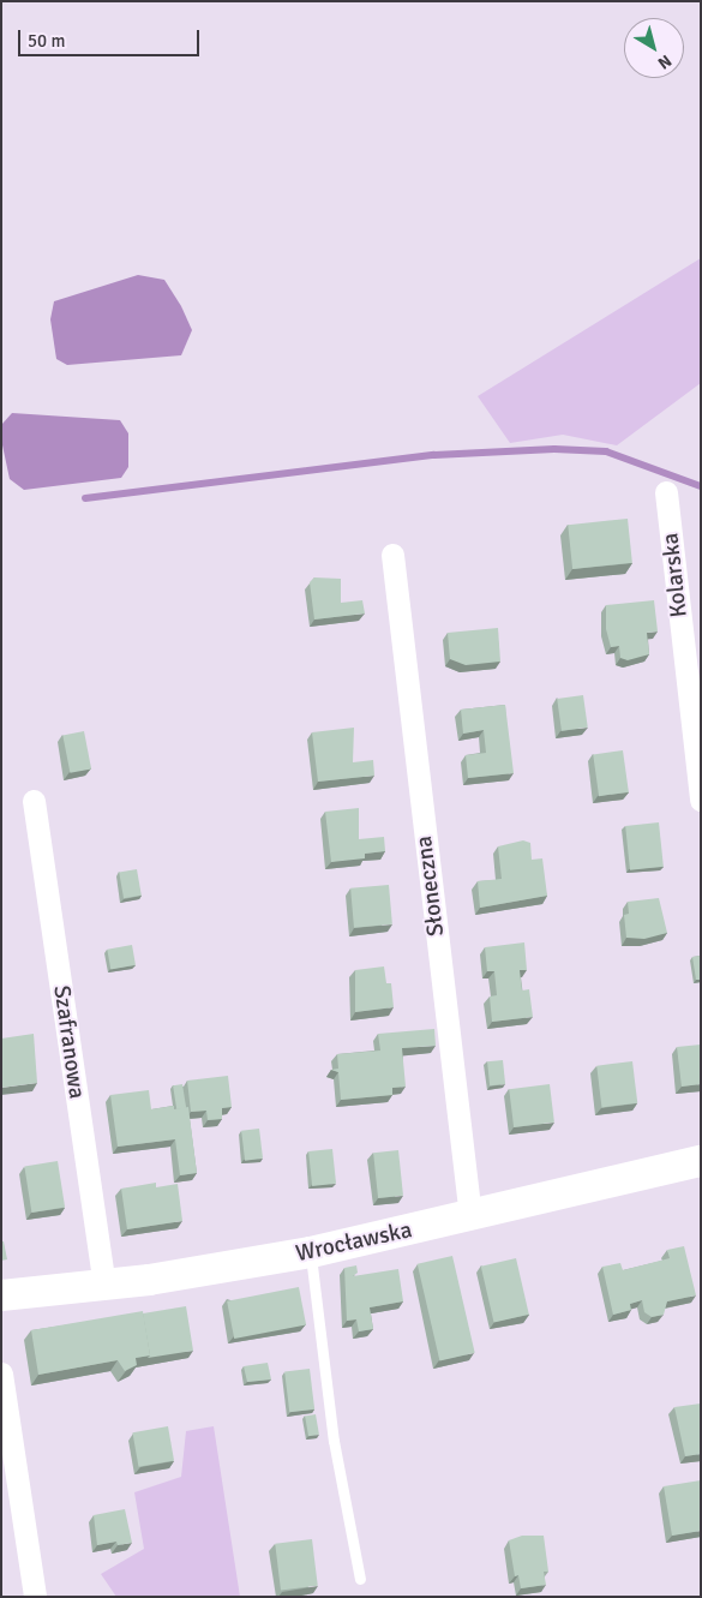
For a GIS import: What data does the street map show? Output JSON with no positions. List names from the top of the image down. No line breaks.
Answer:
{"streets":{"street":["Kolarska","Słoneczna","Szafranowa","Wrocławska"]},"crossings":[["Słoneczna","Wrocławska"],["Szafranowa","Wrocławska"]],"scale_bar":"50 m","north":"bottom right"}
